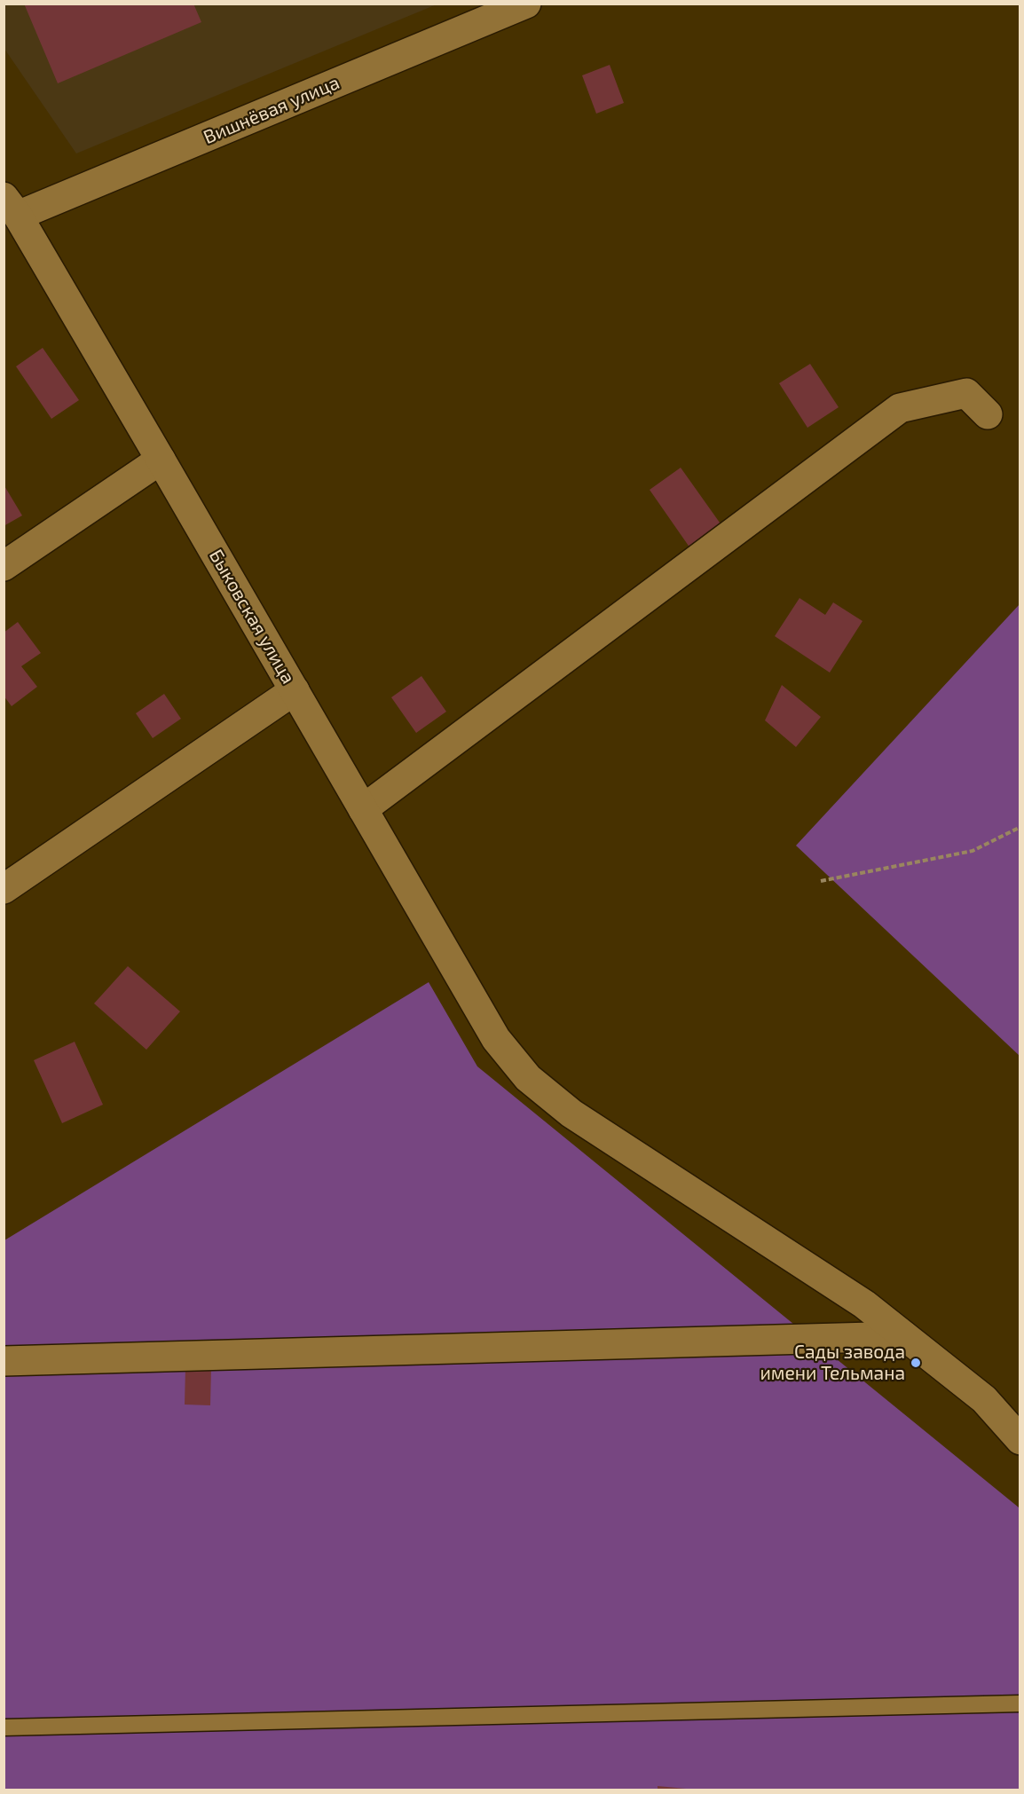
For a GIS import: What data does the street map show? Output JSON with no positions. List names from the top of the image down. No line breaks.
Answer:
{"streets":{"street":["Вишнёвая улица","Быковская улица"]},"crossings":[["Вишнёвая улица","Быковская улица"]],"places":["Сады завода имени Тельмана"]}
